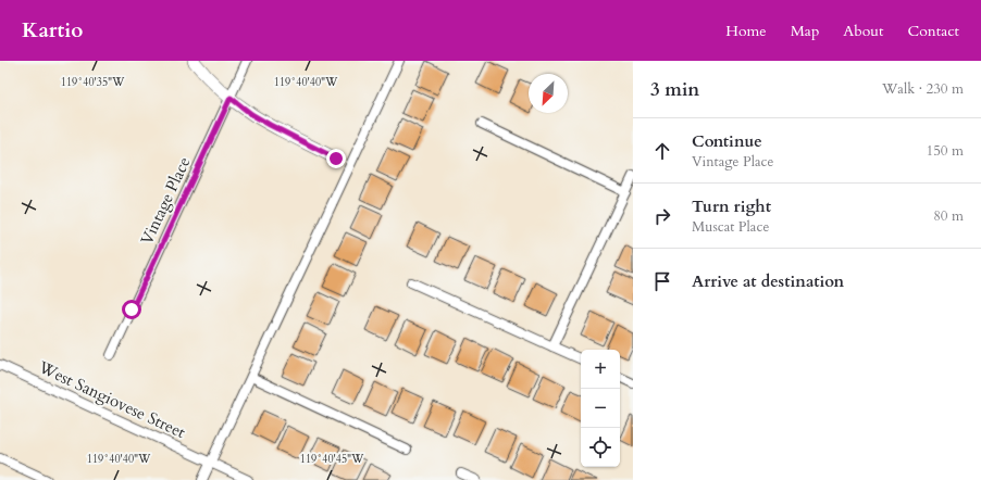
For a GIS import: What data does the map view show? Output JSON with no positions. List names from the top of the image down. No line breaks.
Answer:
{"streets":{"street":["Vintage Place","West Sangiovese Street"]},"north":"bottom left","page":{"header":"Kartio","nav":["Home","Map","About","Contact"],"heading":["3 min","Walk · 230 m"],"list":[["Continue","Vintage Place","150 m"],["Turn right","Muscat Place","80 m"],"Arrive at destination"],"map_buttons":["+","−"]},"coordinates":["119°40'35\"W","119°40'40\"W","119°40'45\"W"]}
